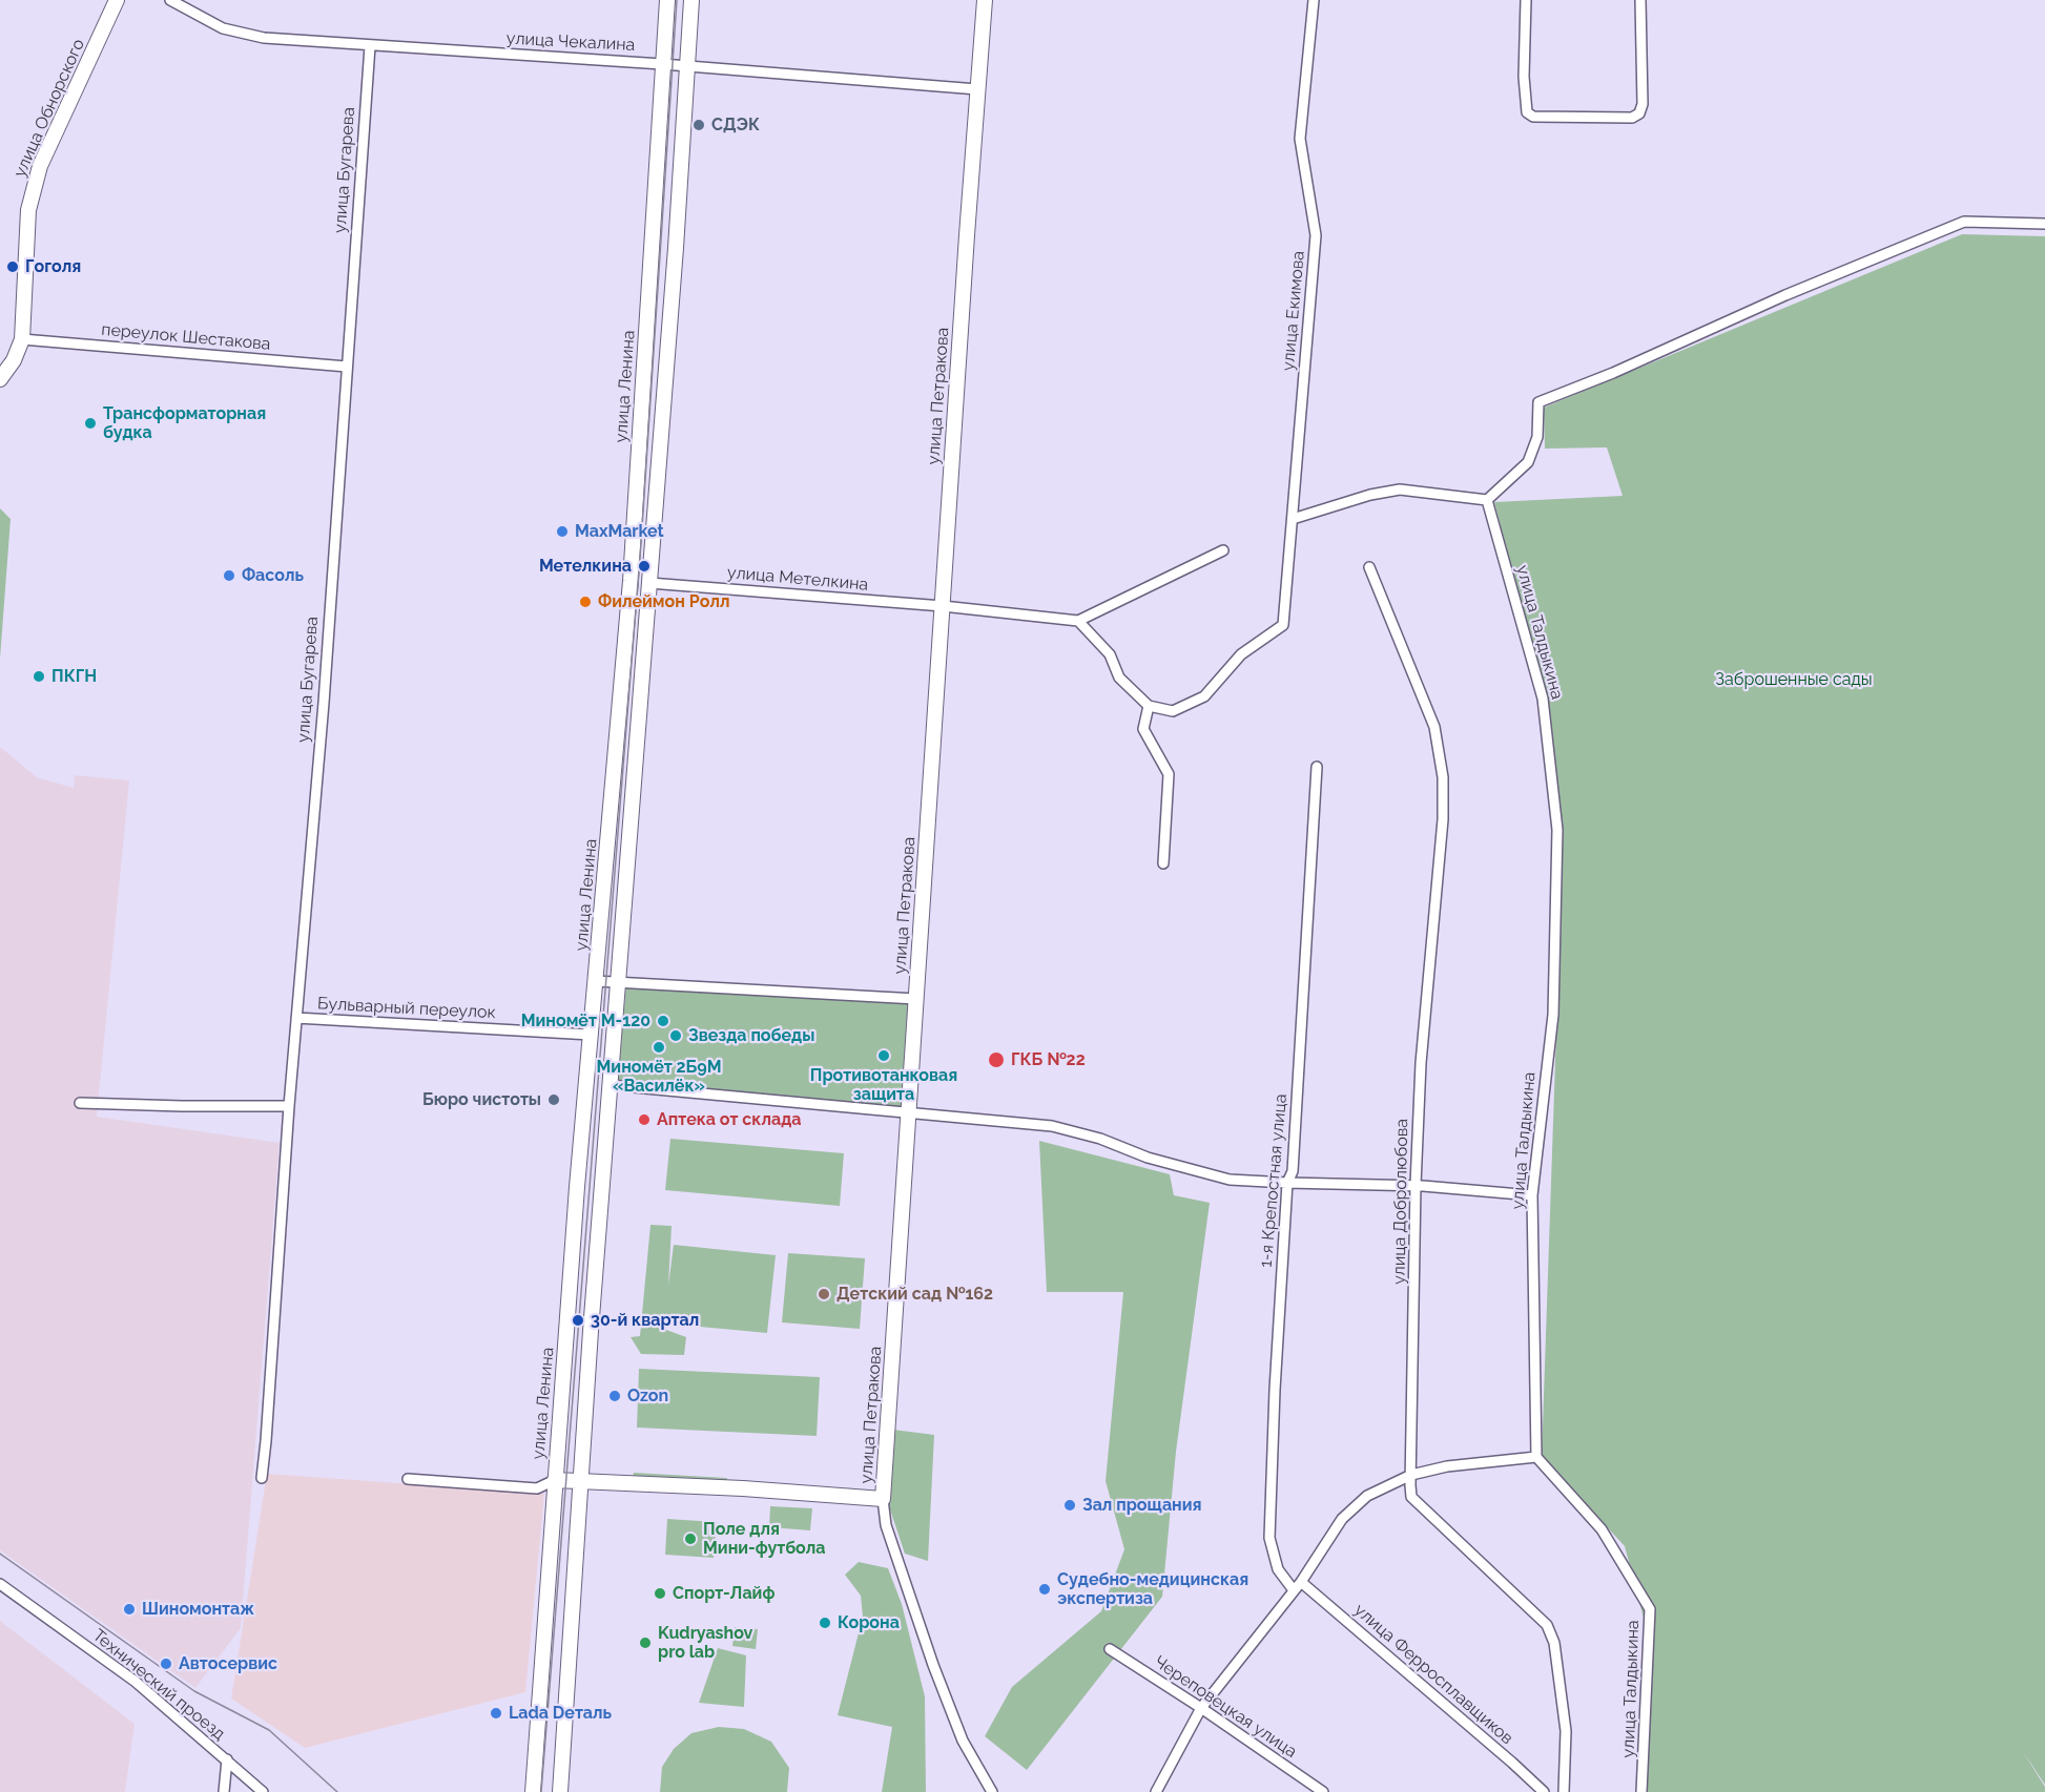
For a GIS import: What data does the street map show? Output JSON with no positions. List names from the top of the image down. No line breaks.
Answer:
{"streets":{"main road":["улица Обнорского","улица Ленина","улица Петракова"],"street":["улица Чекалина","улица Бугарева","улица Екимова","переулок Шестакова","улица Метелкина","улица Талдыкина","Бульварный переулок","1-я Крепостная улица","улица Добролюбова","улица Ферросплавщиков","Технический проезд","Череповецкая улица"]},"crossings":[["улица Чекалина","улица Бугарева"],["улица Чекалина","улица Ленина"],["улица Чекалина","улица Петракова"],["улица Обнорского","переулок Шестакова"],["улица Бугарева","переулок Шестакова"],["улица Бугарева","Бульварный переулок"],["улица Ленина","Бульварный переулок"],["улица Петракова","улица Метелкина"]],"parks":["Заброшенные сады"],"places":["СДЭК","Гоголя","Трансформаторная будка","MaxMarket","Метелкина","Фасоль","Филеймон Ролл","ПКГН","Миномёт М-120","Звезда победы","Миномёт 2Б9М «Василёк»","Противотанковая защита","ГКБ №22","Бюро чистоты","Аптека от склада","Детский сад №162","30-й квартал","Ozon","Зал прощания","Поле для Мини-футбола","Судебно-медицинская экспертиза","Спорт-Лайф","Шиномонтаж","Корона","Kudryashov pro lab","Автосервис","Lada Dеталь"]}
